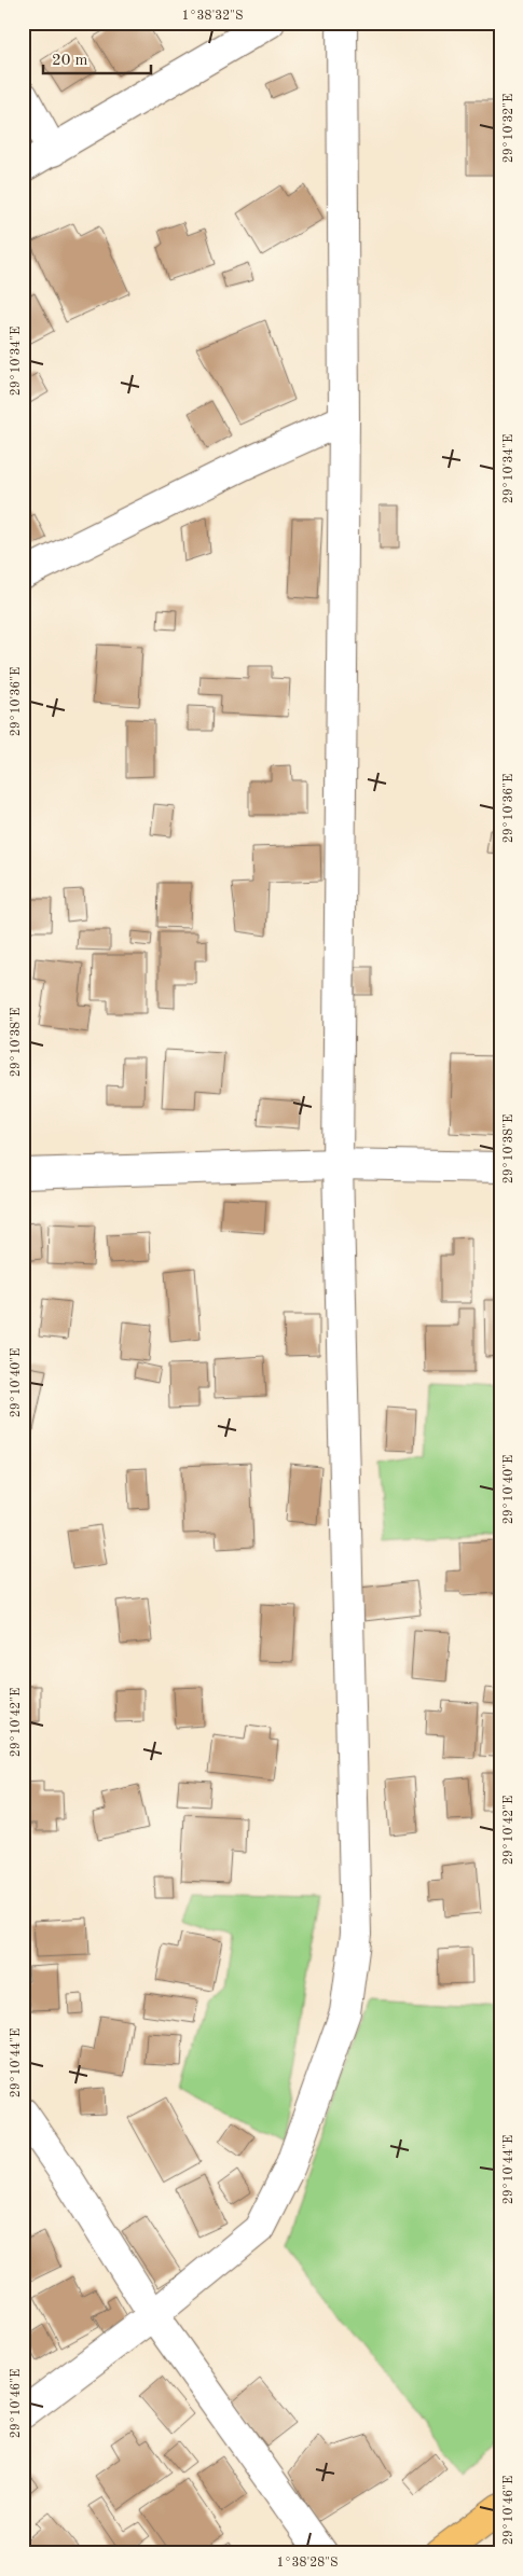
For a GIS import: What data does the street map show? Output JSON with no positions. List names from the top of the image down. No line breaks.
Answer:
{"scale_bar":"20 m","coordinates":["1°38'32\"S","29°10'32\"E","29°10'34\"E","29°10'36\"E","29°10'38\"E","29°10'40\"E","29°10'42\"E","29°10'44\"E","29°10'46\"E","1°38'28\"S"]}
